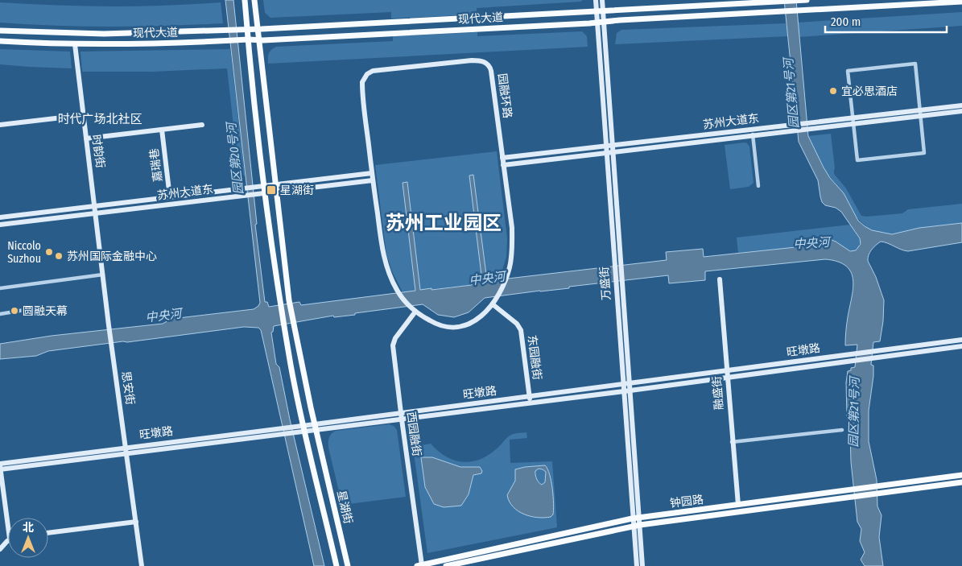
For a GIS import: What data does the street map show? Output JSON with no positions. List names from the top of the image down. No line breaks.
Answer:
{"streets":{"main road":["现代大道","园融环路","苏州大道东","时韵街","嘉瑞巷","万盛街","旺墩路","东园融街","思安街","融盛街","西园融街","钟园路","星湖街"]},"crossings":[["现代大道","时韵街"],["现代大道","万盛街"],["现代大道","星湖街"],["园融环路","苏州大道东"],["园融环路","东园融街"],["园融环路","西园融街"],["苏州大道东","时韵街"],["苏州大道东","嘉瑞巷"],["苏州大道东","万盛街"],["苏州大道东","思安街"],["苏州大道东","星湖街"],["时韵街","思安街"],["万盛街","旺墩路"],["万盛街","钟园路"],["旺墩路","东园融街"],["旺墩路","思安街"],["旺墩路","融盛街"],["旺墩路","西园融街"],["旺墩路","星湖街"],["融盛街","钟园路"],["西园融街","钟园路"]],"districts":["时代广场北社区","苏州工业园区"],"water":["园区第21号河","园区第20号河","中央河"],"places":{"other":["宜必思酒店","Niccolo Suzhou","苏州国际金融中心","圆融天幕"],"transit":["星湖街"]},"scale_bar":"200 m","north":"top"}
